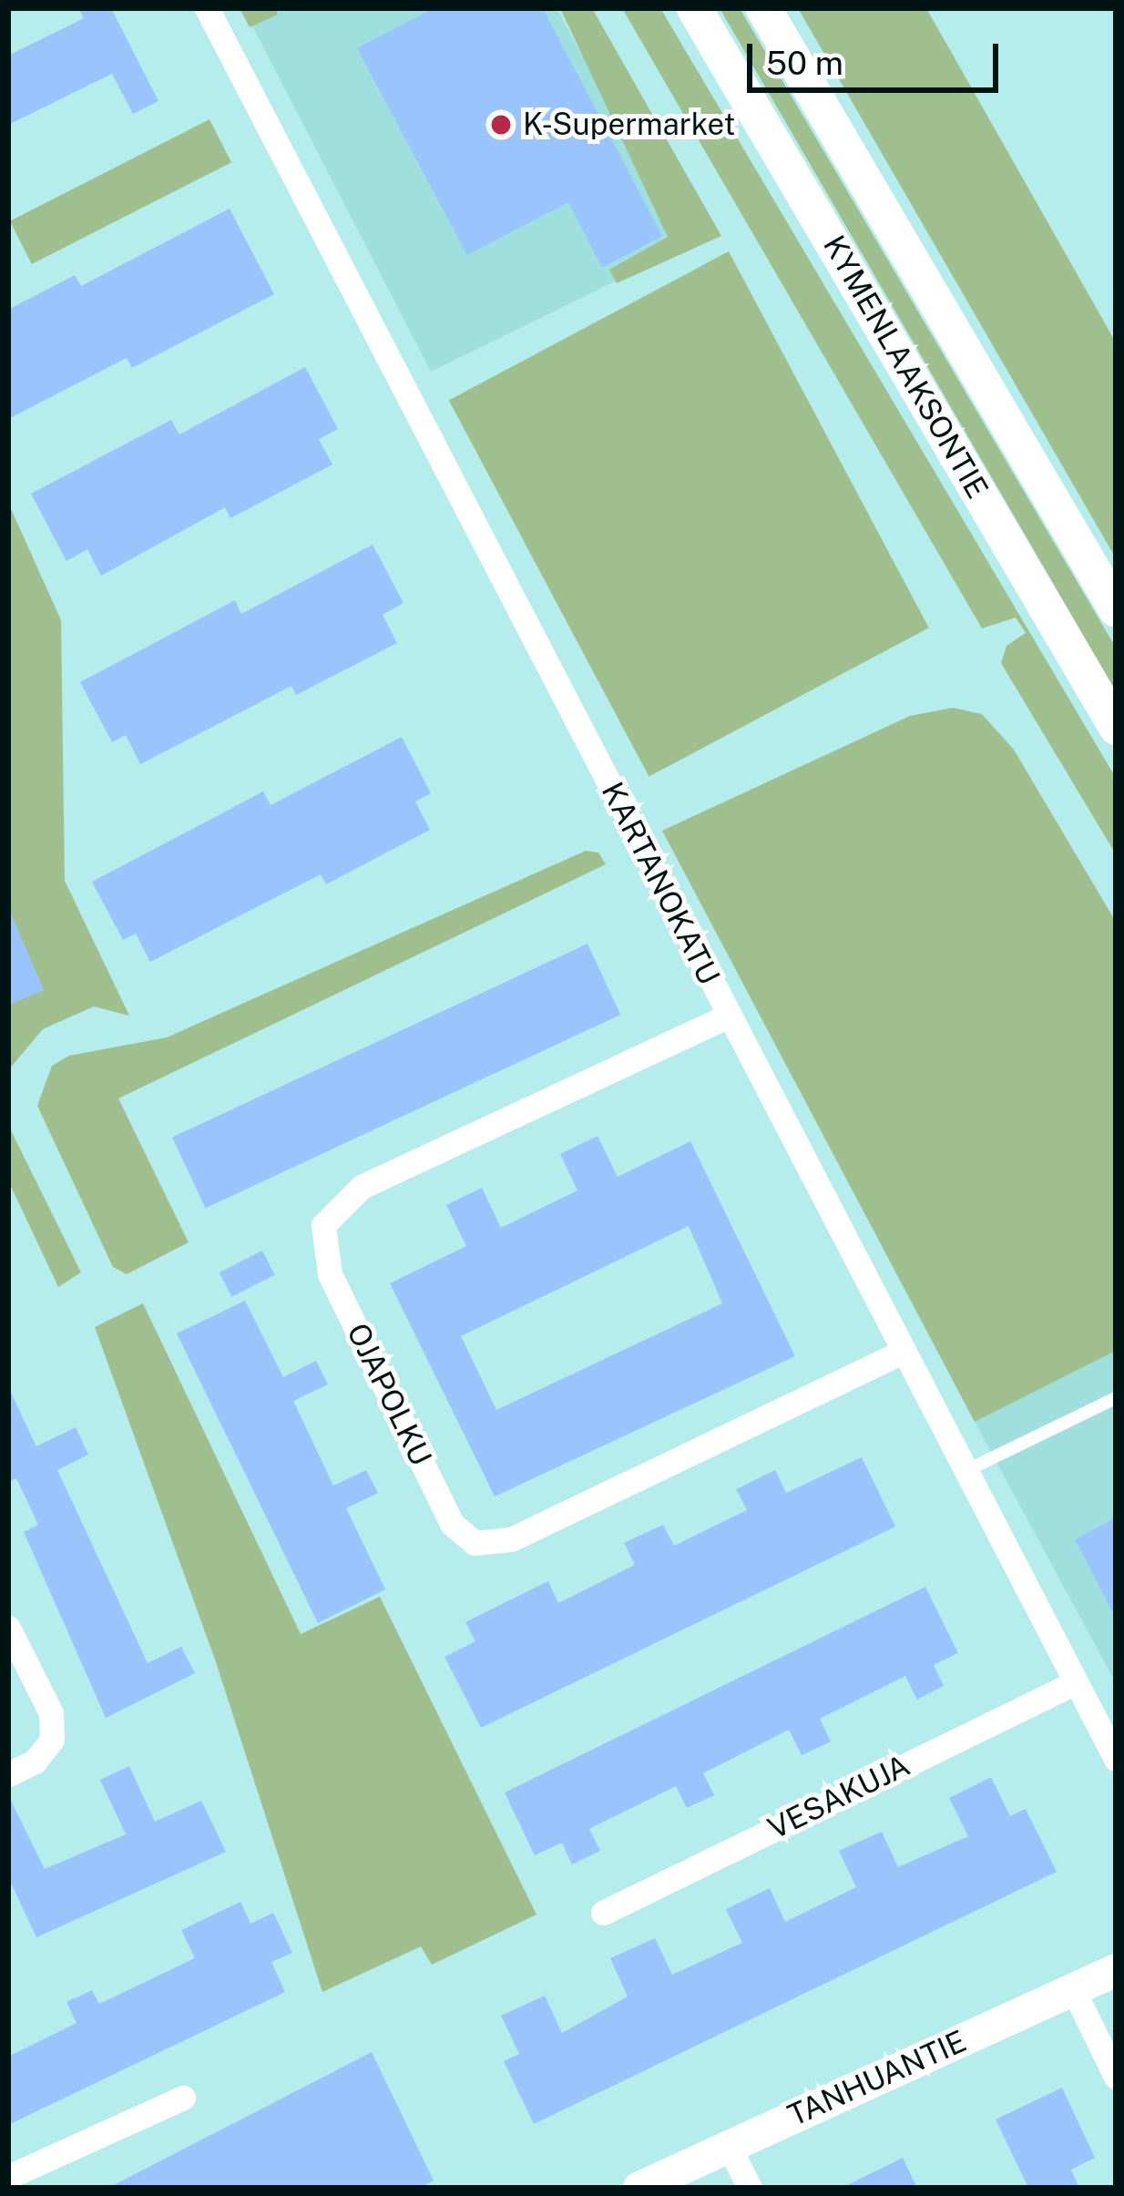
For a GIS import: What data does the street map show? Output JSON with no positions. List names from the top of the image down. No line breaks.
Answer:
{"streets":{"main road":["KYMENLAAKSONTIE"],"street":["KARTANOKATU","OJAPOLKU","VESAKUJA","TANHUANTIE"]},"crossings":[["KARTANOKATU","OJAPOLKU"],["KARTANOKATU","VESAKUJA"]],"places":["K-Supermarket"],"scale_bar":"50 m"}
